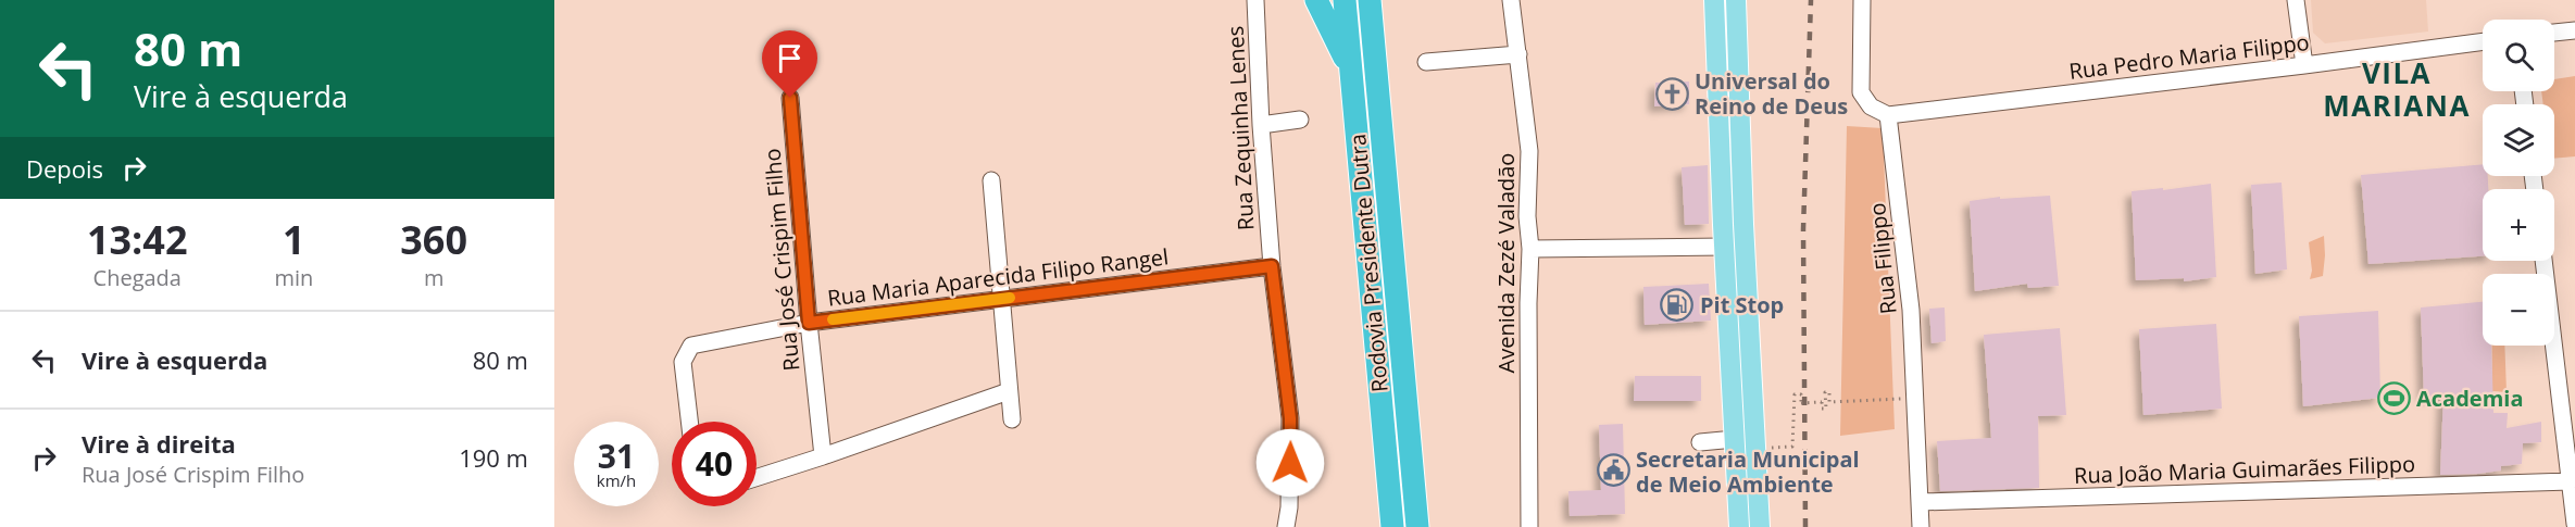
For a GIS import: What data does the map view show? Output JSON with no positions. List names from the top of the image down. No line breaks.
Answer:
{"streets":{"highway":["Rodovia Presidente Dutra"],"street":["Rua Pedro Maria Filippo","Rua Zequinha Lenes","Rua Filippo","Rua José Crispim Filho","Avenida Zezé Valadão","Rua Maria Aparecida Filipo Rangel","Rua João Maria Guimarães Filippo"]},"crossings":[["Rua Pedro Maria Filippo","Rua Filippo"],["Rua Zequinha Lenes","Rua Maria Aparecida Filipo Rangel"],["Rua Filippo","Rua João Maria Guimarães Filippo"],["Rua José Crispim Filho","Rua Maria Aparecida Filipo Rangel"]],"districts":["VILA MARIANA"],"places":{"church":["Universal do Reino de Deus"],"fuel station":["Pit Stop"],"sports":["Academia"],"public building":["Secretaria Municipal de Meio Ambiente"]},"page":{"turn":["80 m","Vire à esquerda"],"map_buttons":["+","−"],"then":"Depois","eta":["13:42","Chegada","1","min","360","m"],"list":[{"name":"Vire à esquerda","value":"80 m"},{"name":"Vire à direita","note":"Rua José Crispim Filho","value":"190 m"}],"speed":"31 km/h","limit":"40"}}
